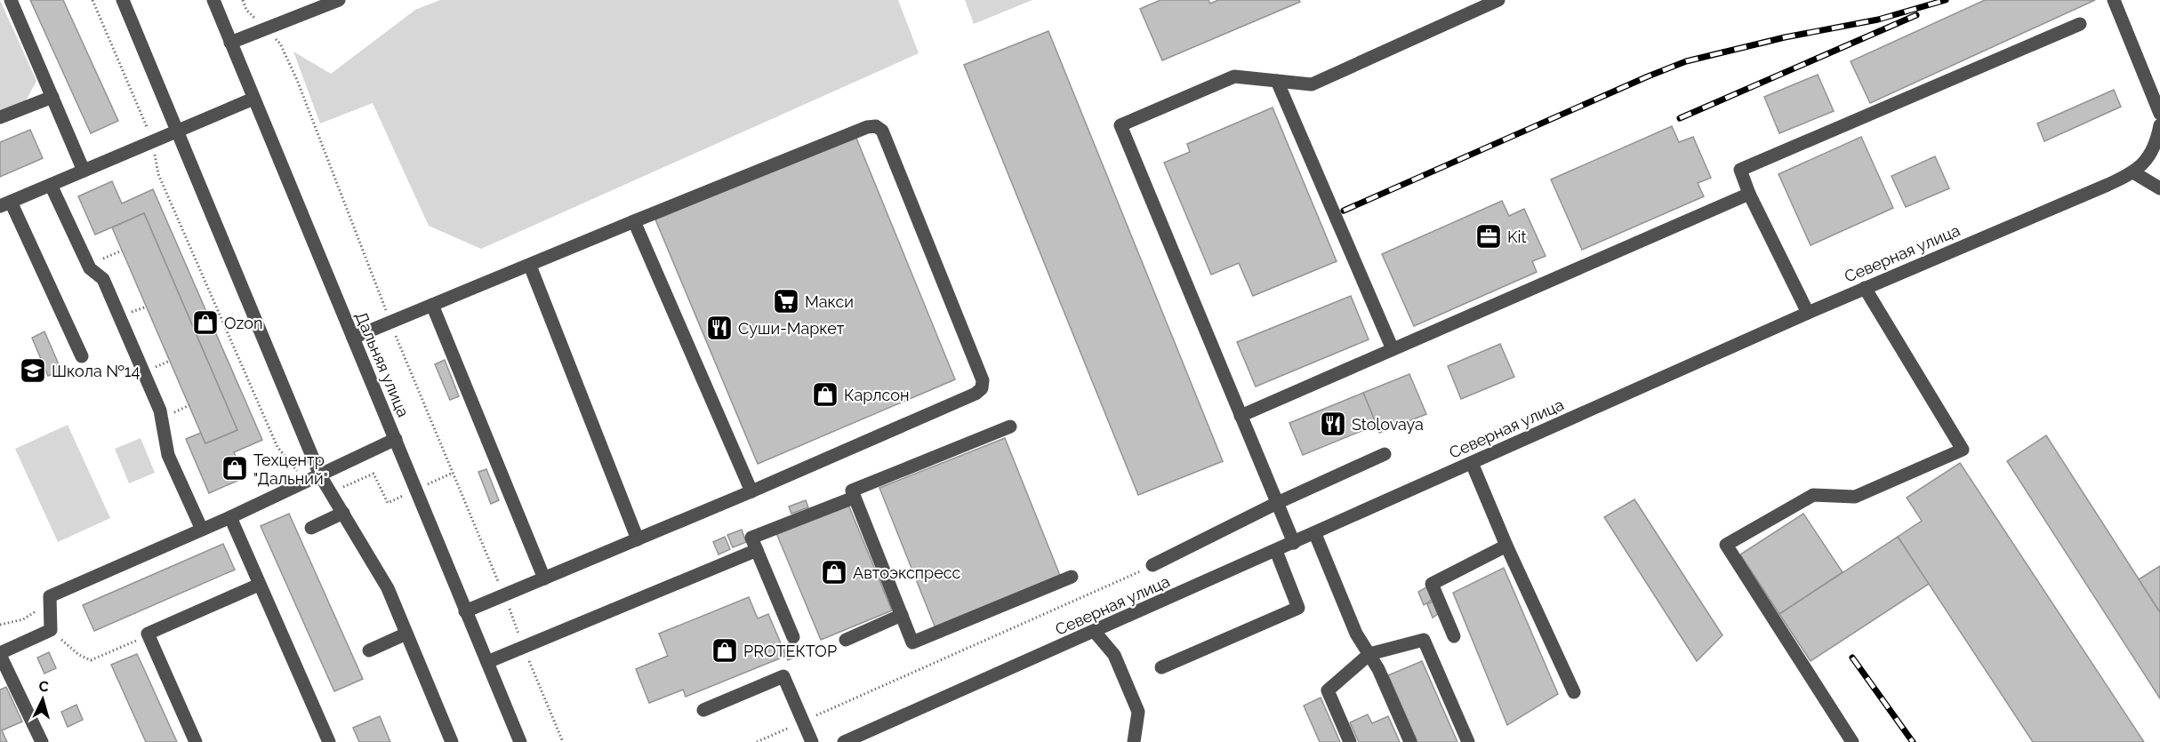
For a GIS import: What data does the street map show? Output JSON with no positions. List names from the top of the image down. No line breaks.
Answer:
{"streets":{"street":["Северная улица","Дальняя улица"]},"places":{"office":["Kit"],"supermarket":["Макси"],"shop":["Ozon","Карлсон","Техцентр \"Дальний\"","Автоэкспресс","PROТЕКТОР"],"restaurant":["Суши-Маркет","Stolovaya"],"school or university":["Школа №14"]},"north":"top"}
